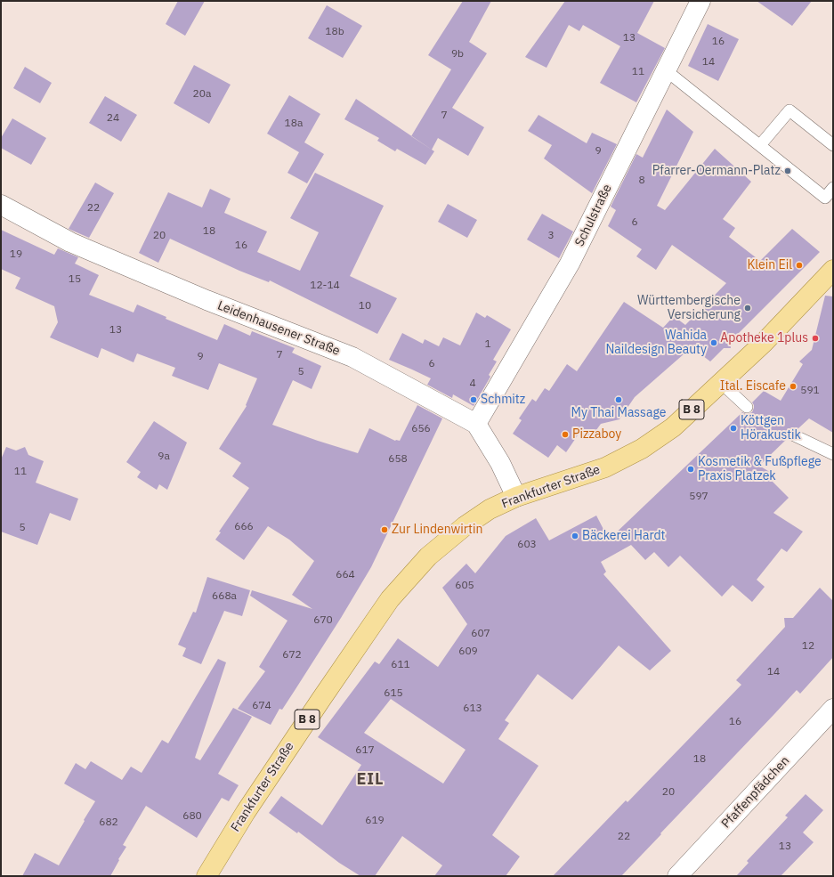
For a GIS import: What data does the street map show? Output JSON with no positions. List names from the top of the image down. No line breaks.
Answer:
{"streets":{"main road":["B 8","Frankfurter Straße"],"street":["Schulstraße","Leidenhausener Straße","Pfaffenpfädchen"]},"crossings":[["Schulstraße","Leidenhausener Straße"]],"districts":["EIL"],"places":["Pfarrer-Oermann-Platz","Klein Eil","Württembergische Versicherung","Apotheke 1plus","Wahida Naildesign Beauty","Ital. Eiscafe","Schmitz","My Thai Massage","Köttgen Hörakustik","Pizzaboy","Kosmetik & Fußpflege Praxis Platzek","Zur Lindenwirtin","Bäckerei Hardt"],"house_numbers":["18b","13","16","9b","14","11","20a","7","24","18a","9","8","22","6","18","20","3","16","19","15","12-14","10","13","1","7","9","6","5","4","591","656","9a","658","11","597","666","5","603","664","605","668a","670","607","12","609","672","611","14","615","674","613","16","617","18","20","680","619","682","22","13"]}
